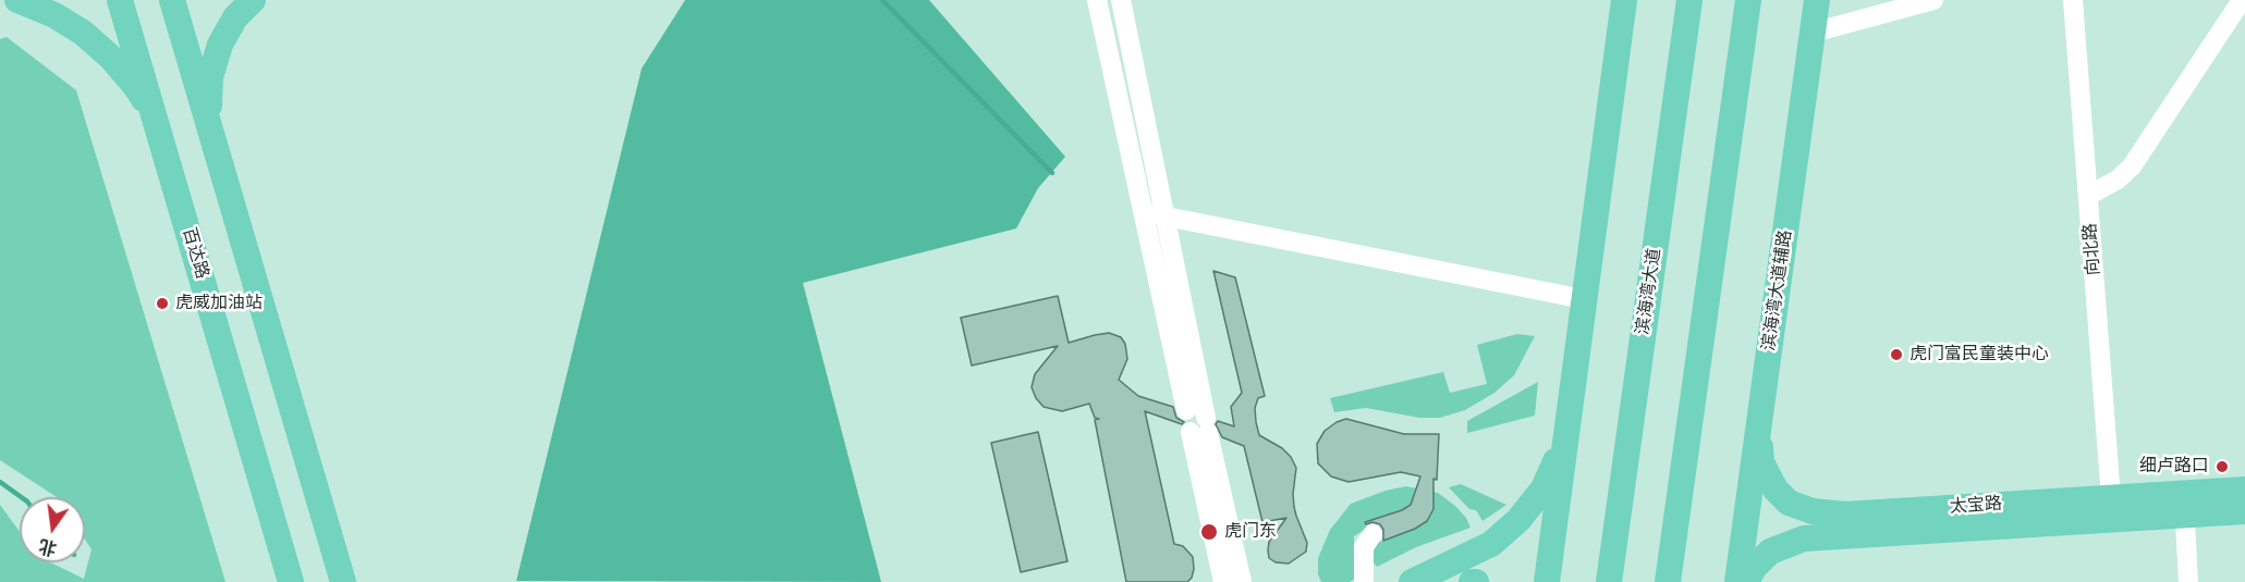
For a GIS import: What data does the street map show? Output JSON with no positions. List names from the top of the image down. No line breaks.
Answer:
{"streets":{"main road":["百达路","滨海湾大道辅路","滨海湾大道","太宝路"],"street":["向北路"]},"crossings":[["向北路","太宝路"],["滨海湾大道辅路","太宝路"]],"places":["虎威加油站","虎门富民童装中心","细卢路口","虎门东"],"north":"bottom"}
